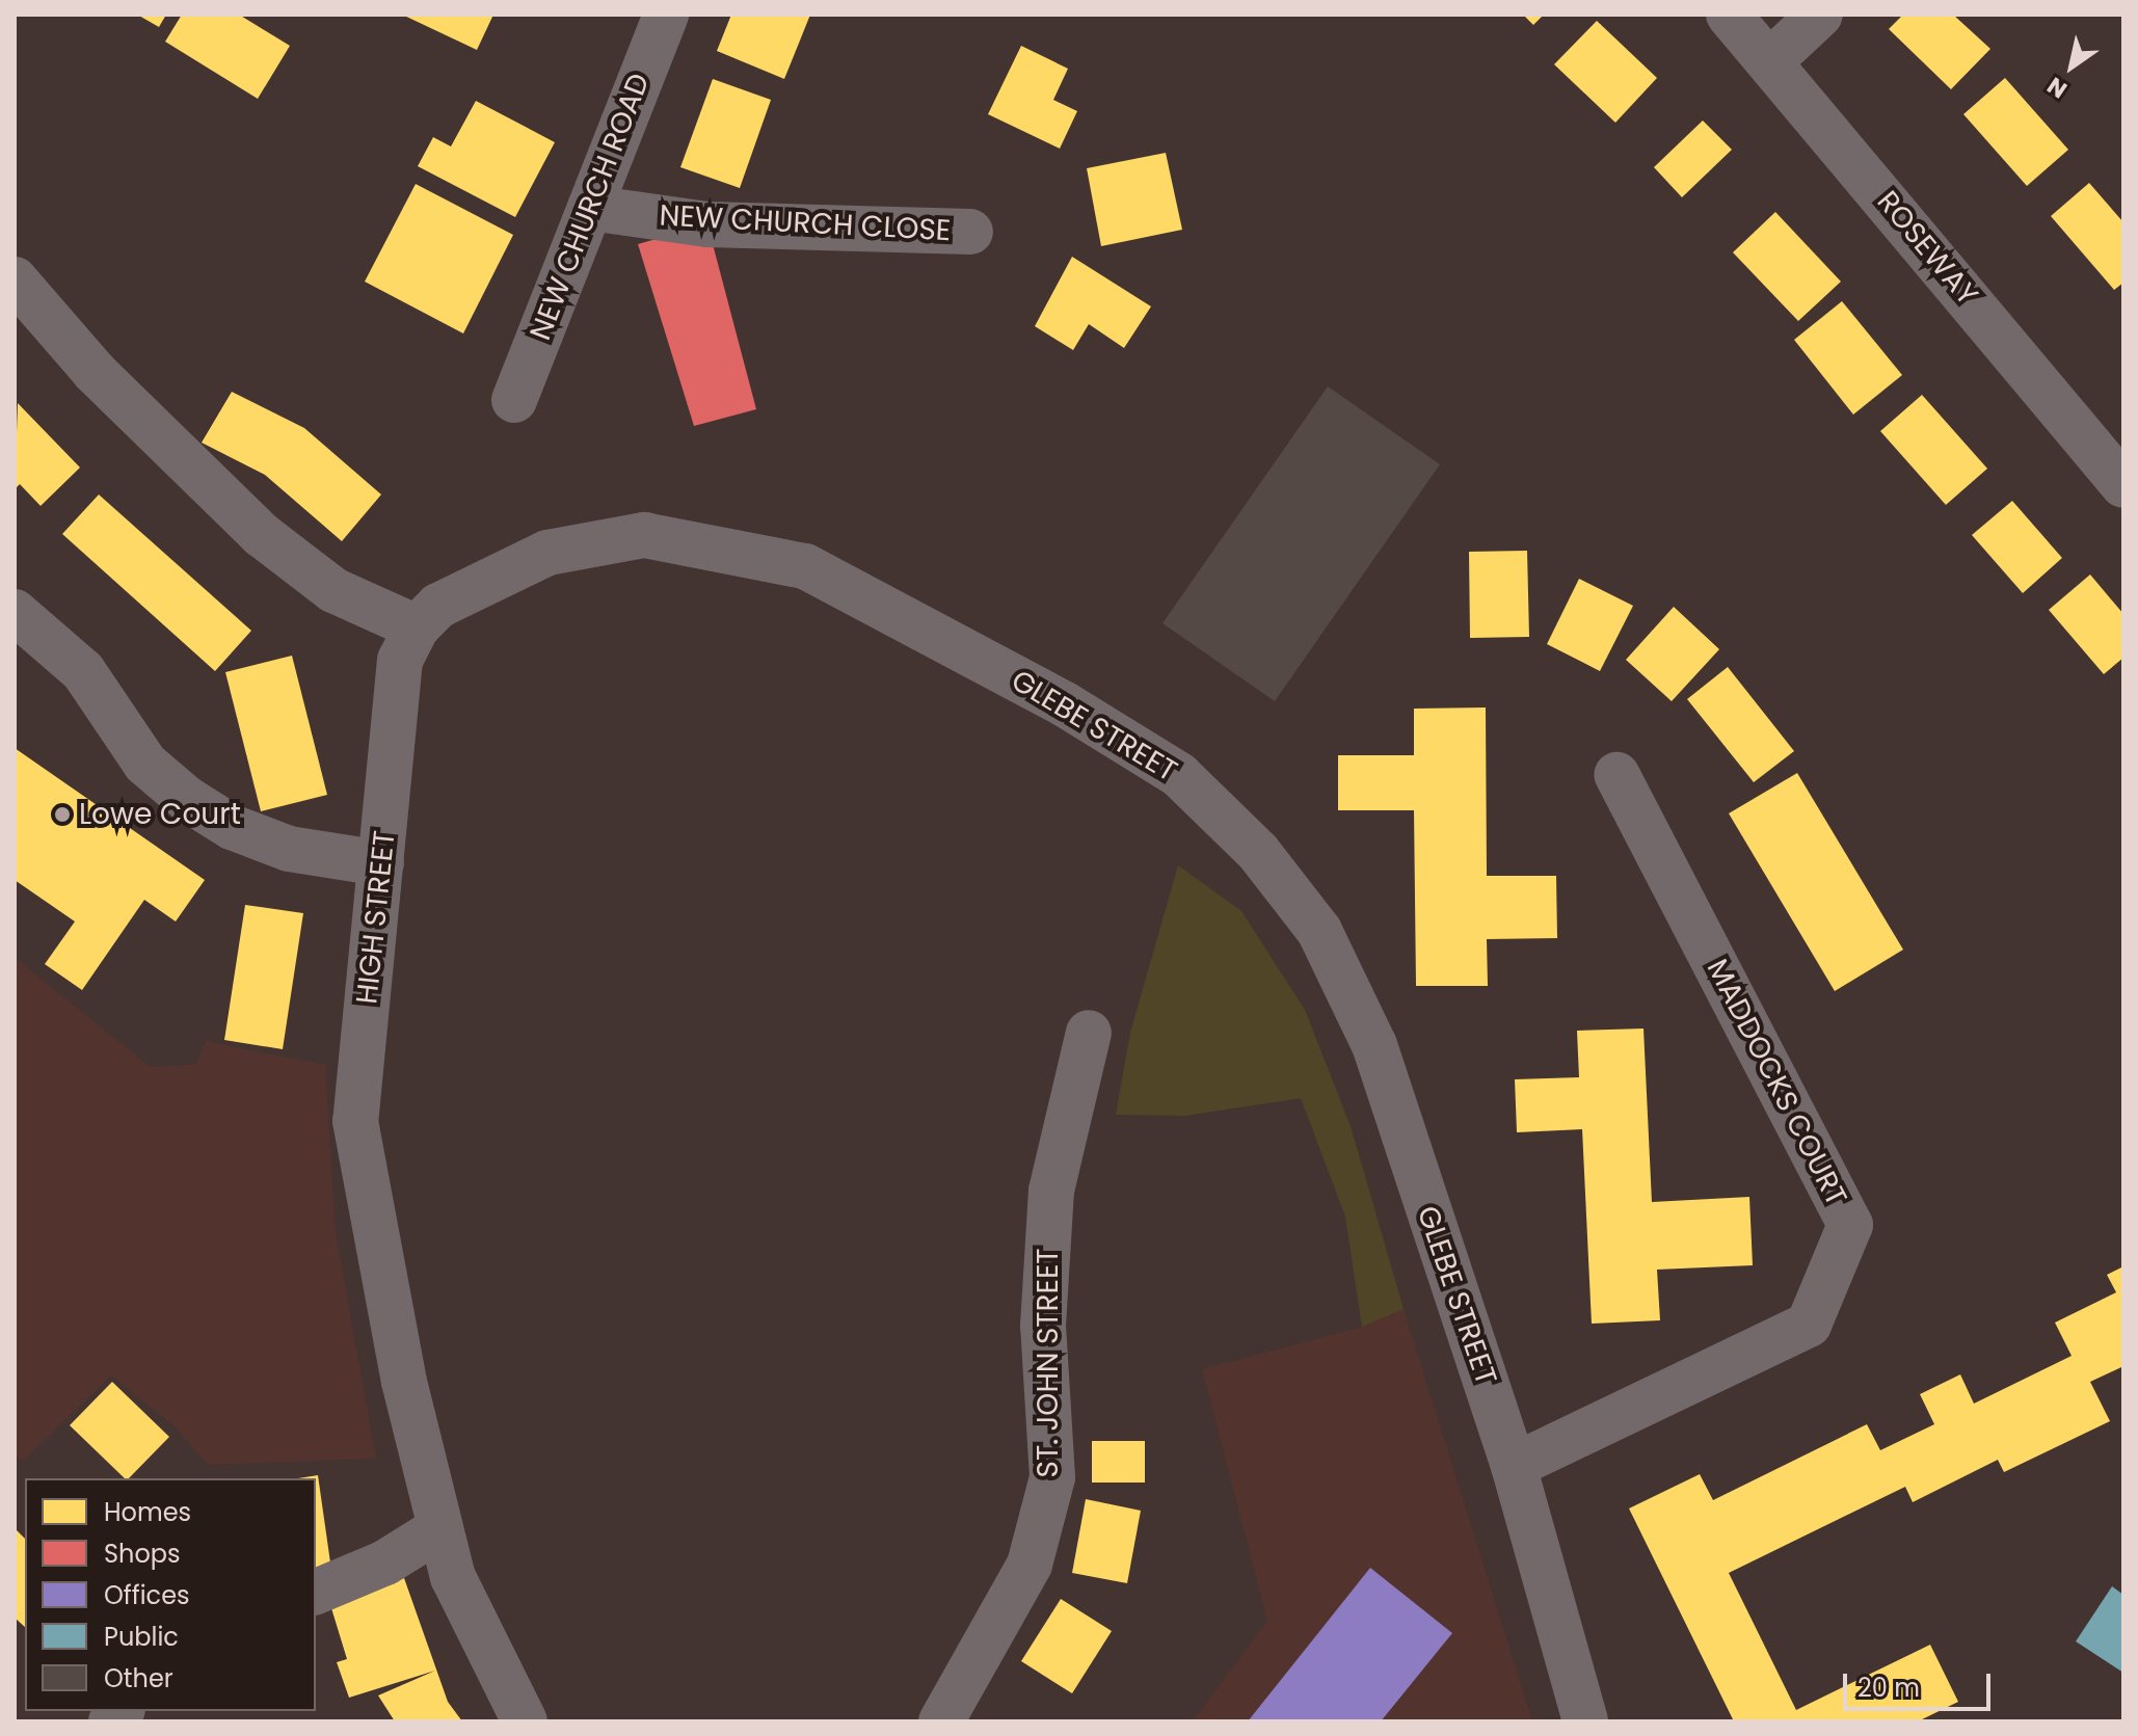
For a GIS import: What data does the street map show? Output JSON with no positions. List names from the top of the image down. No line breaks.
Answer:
{"streets":{"street":["NEW CHURCH ROAD","NEW CHURCH CLOSE","ROSEWAY","GLEBE STREET","HIGH STREET","MADDOCKS COURT","ST. JOHN STREET"]},"crossings":[["NEW CHURCH ROAD","NEW CHURCH CLOSE"],["GLEBE STREET","HIGH STREET"],["GLEBE STREET","MADDOCKS COURT"]],"places":["Lowe Court"],"legend":["Homes","Shops","Offices","Public","Other"],"scale_bar":"20 m","north":"bottom left"}
